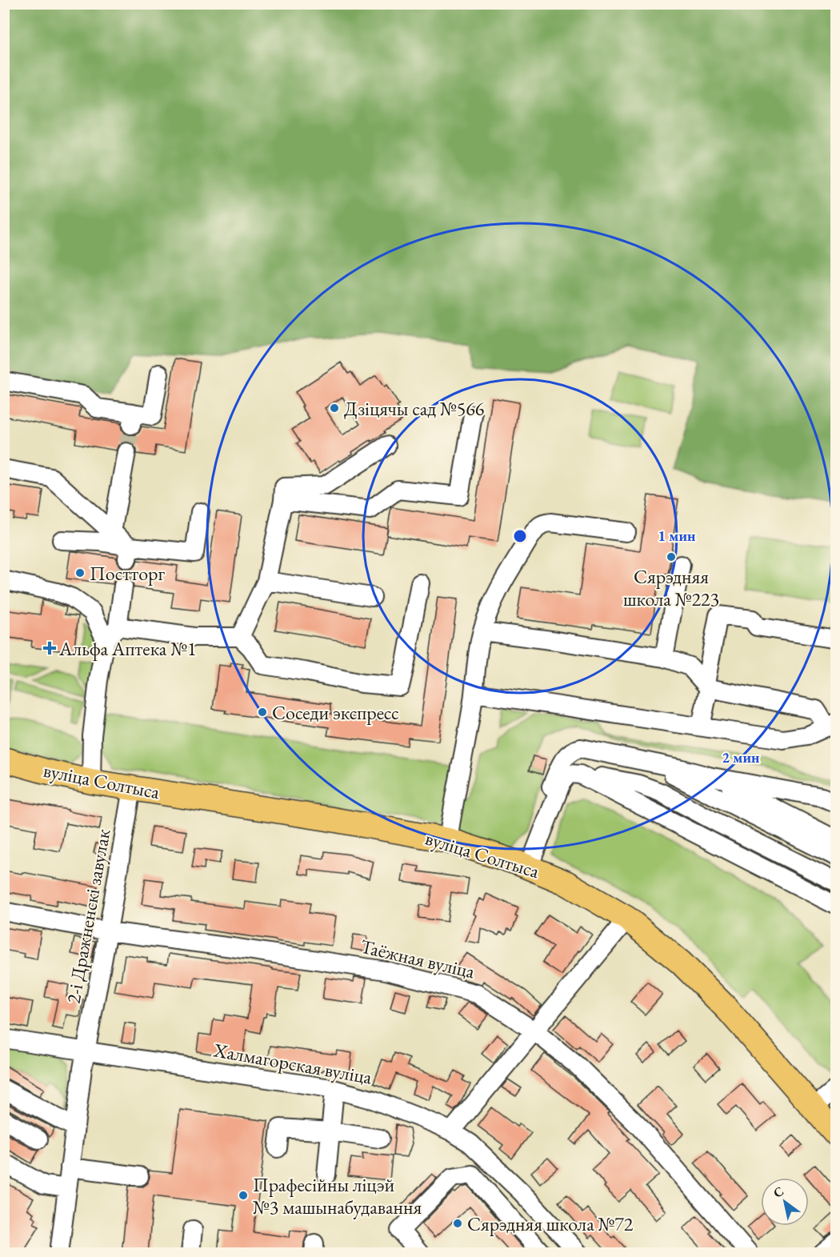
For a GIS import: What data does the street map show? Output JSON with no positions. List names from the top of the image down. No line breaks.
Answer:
{"streets":{"main road":["вуліца Солтыса"],"street":["2-і Дражненскі завулак","Таёжная вуліца","Халмагорская вуліца"]},"crossings":[["вуліца Солтыса","2-і Дражненскі завулак"],["2-і Дражненскі завулак","Таёжная вуліца"],["2-і Дражненскі завулак","Халмагорская вуліца"]],"places":{"other":["Дзіцячы сад №566","Сярэдняя школа №223","Постторг","Соседи экспресс","Прафесійны ліцэй №3 машынабудавання","Сярэдняя школа №72"],"health":["Альфа Аптека №1"]},"north":"top left","rings":["1 мин","2 мин"]}
